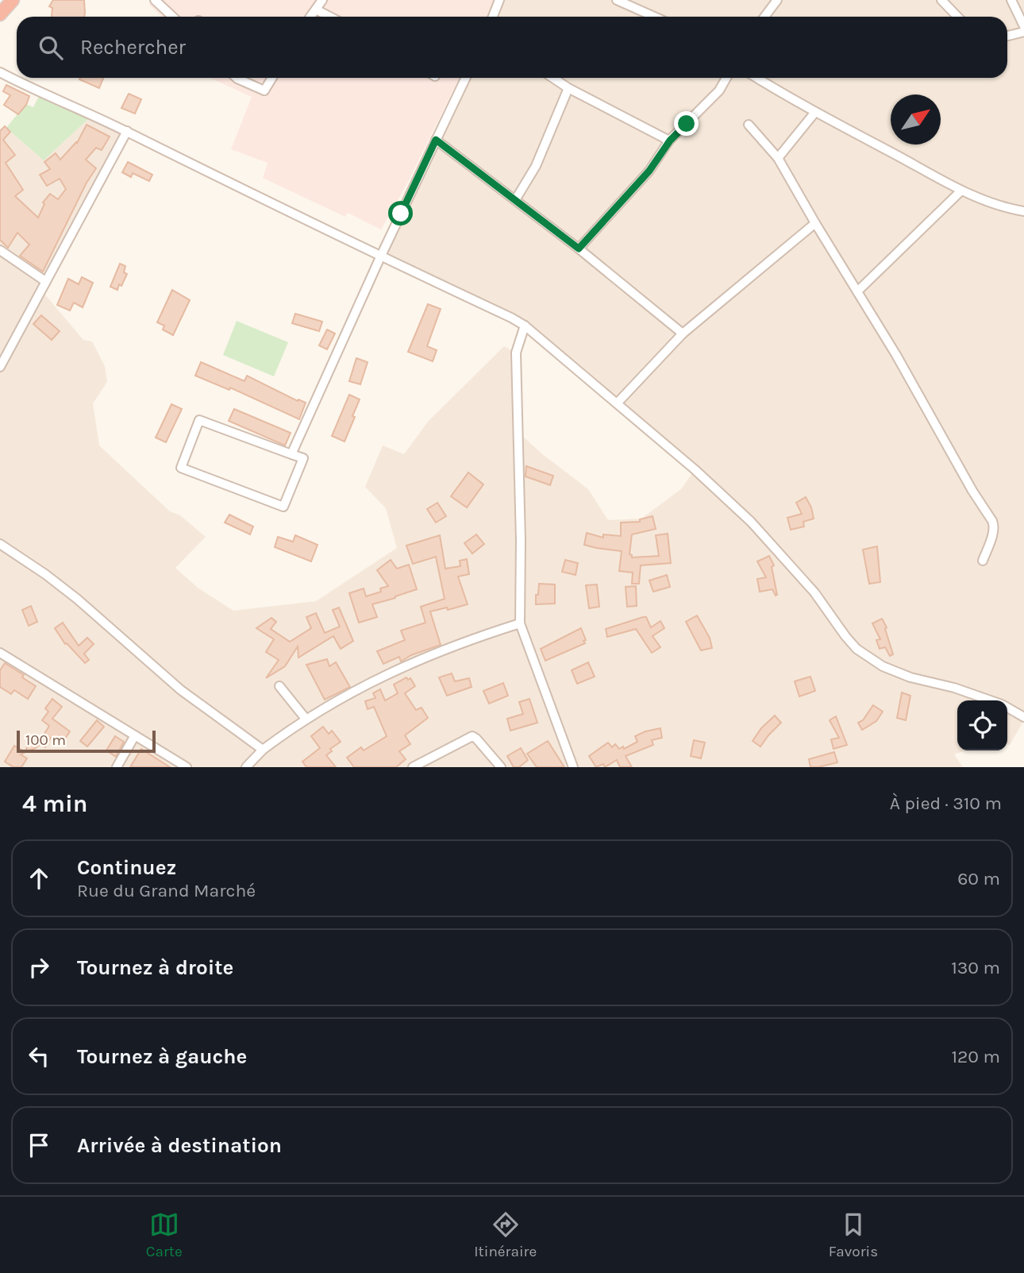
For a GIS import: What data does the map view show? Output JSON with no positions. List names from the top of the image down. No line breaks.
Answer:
{"scale_bar":"100 m","north":"top right","page":{"search":"Rechercher","scale":"100 m","heading":["4 min","À pied · 310 m"],"list":[["Continuez","Rue du Grand Marché","60 m"],["Tournez à droite","130 m"],["Tournez à gauche","120 m"],"Arrivée à destination"],"nav":["Carte","Itinéraire","Favoris"]}}
